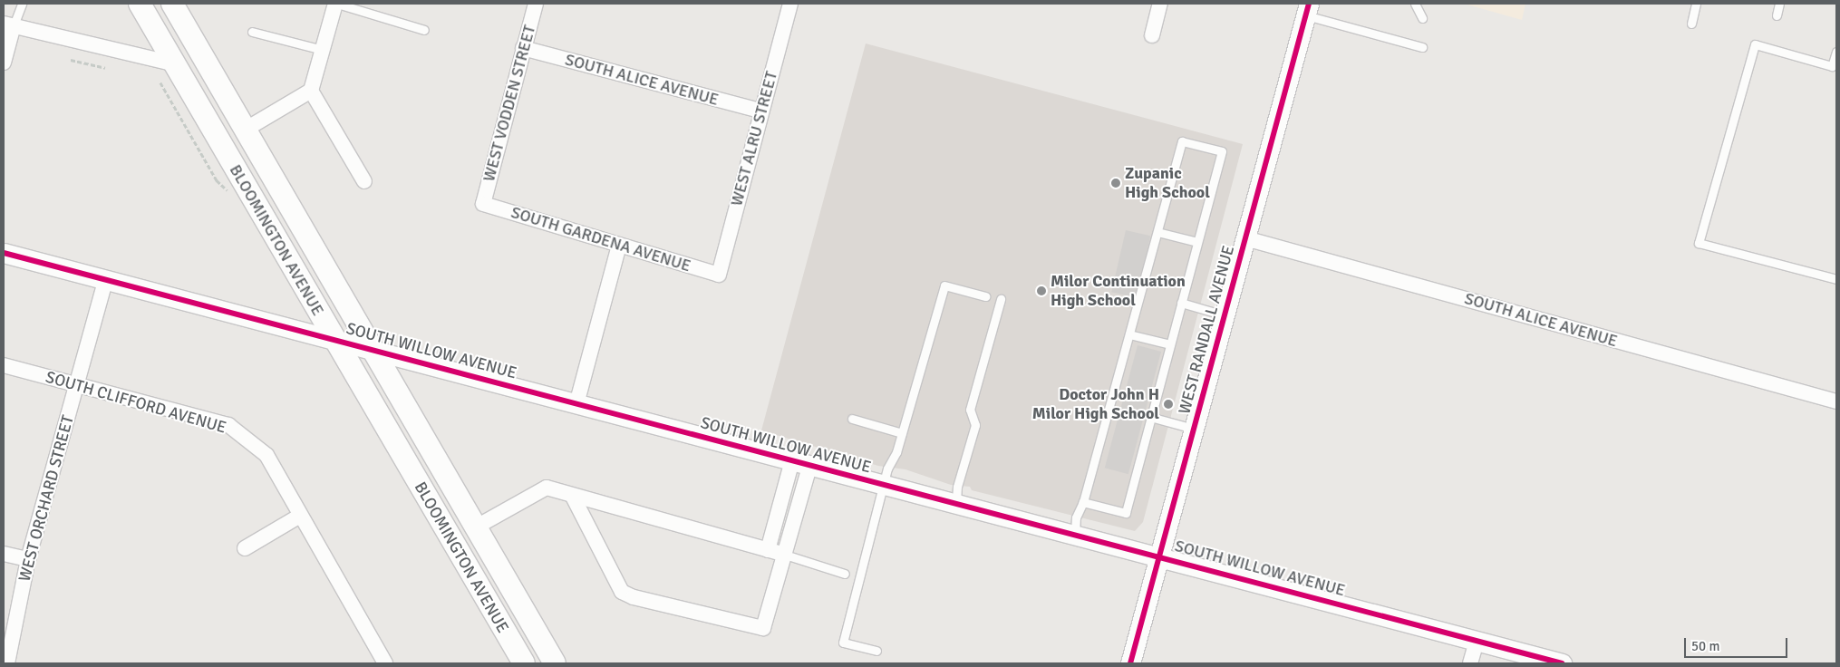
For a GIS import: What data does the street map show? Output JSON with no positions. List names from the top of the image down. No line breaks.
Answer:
{"streets":{"main road":["BLOOMINGTON AVENUE"],"street":["SOUTH ALICE AVENUE","WEST VODDEN STREET","WEST ALRU STREET","SOUTH GARDENA AVENUE","WEST RANDALL AVENUE","SOUTH WILLOW AVENUE","SOUTH CLIFFORD AVENUE","WEST ORCHARD STREET"]},"crossings":[["SOUTH ALICE AVENUE","WEST VODDEN STREET"],["SOUTH ALICE AVENUE","WEST ALRU STREET"],["SOUTH ALICE AVENUE","WEST RANDALL AVENUE"],["WEST VODDEN STREET","SOUTH GARDENA AVENUE"],["WEST ALRU STREET","SOUTH GARDENA AVENUE"],["BLOOMINGTON AVENUE","SOUTH WILLOW AVENUE"],["WEST RANDALL AVENUE","SOUTH WILLOW AVENUE"],["SOUTH WILLOW AVENUE","WEST ORCHARD STREET"],["SOUTH CLIFFORD AVENUE","WEST ORCHARD STREET"]],"places":["Zupanic High School","Milor Continuation High School","Doctor John H Milor High School"],"scale_bar":"50 m"}
